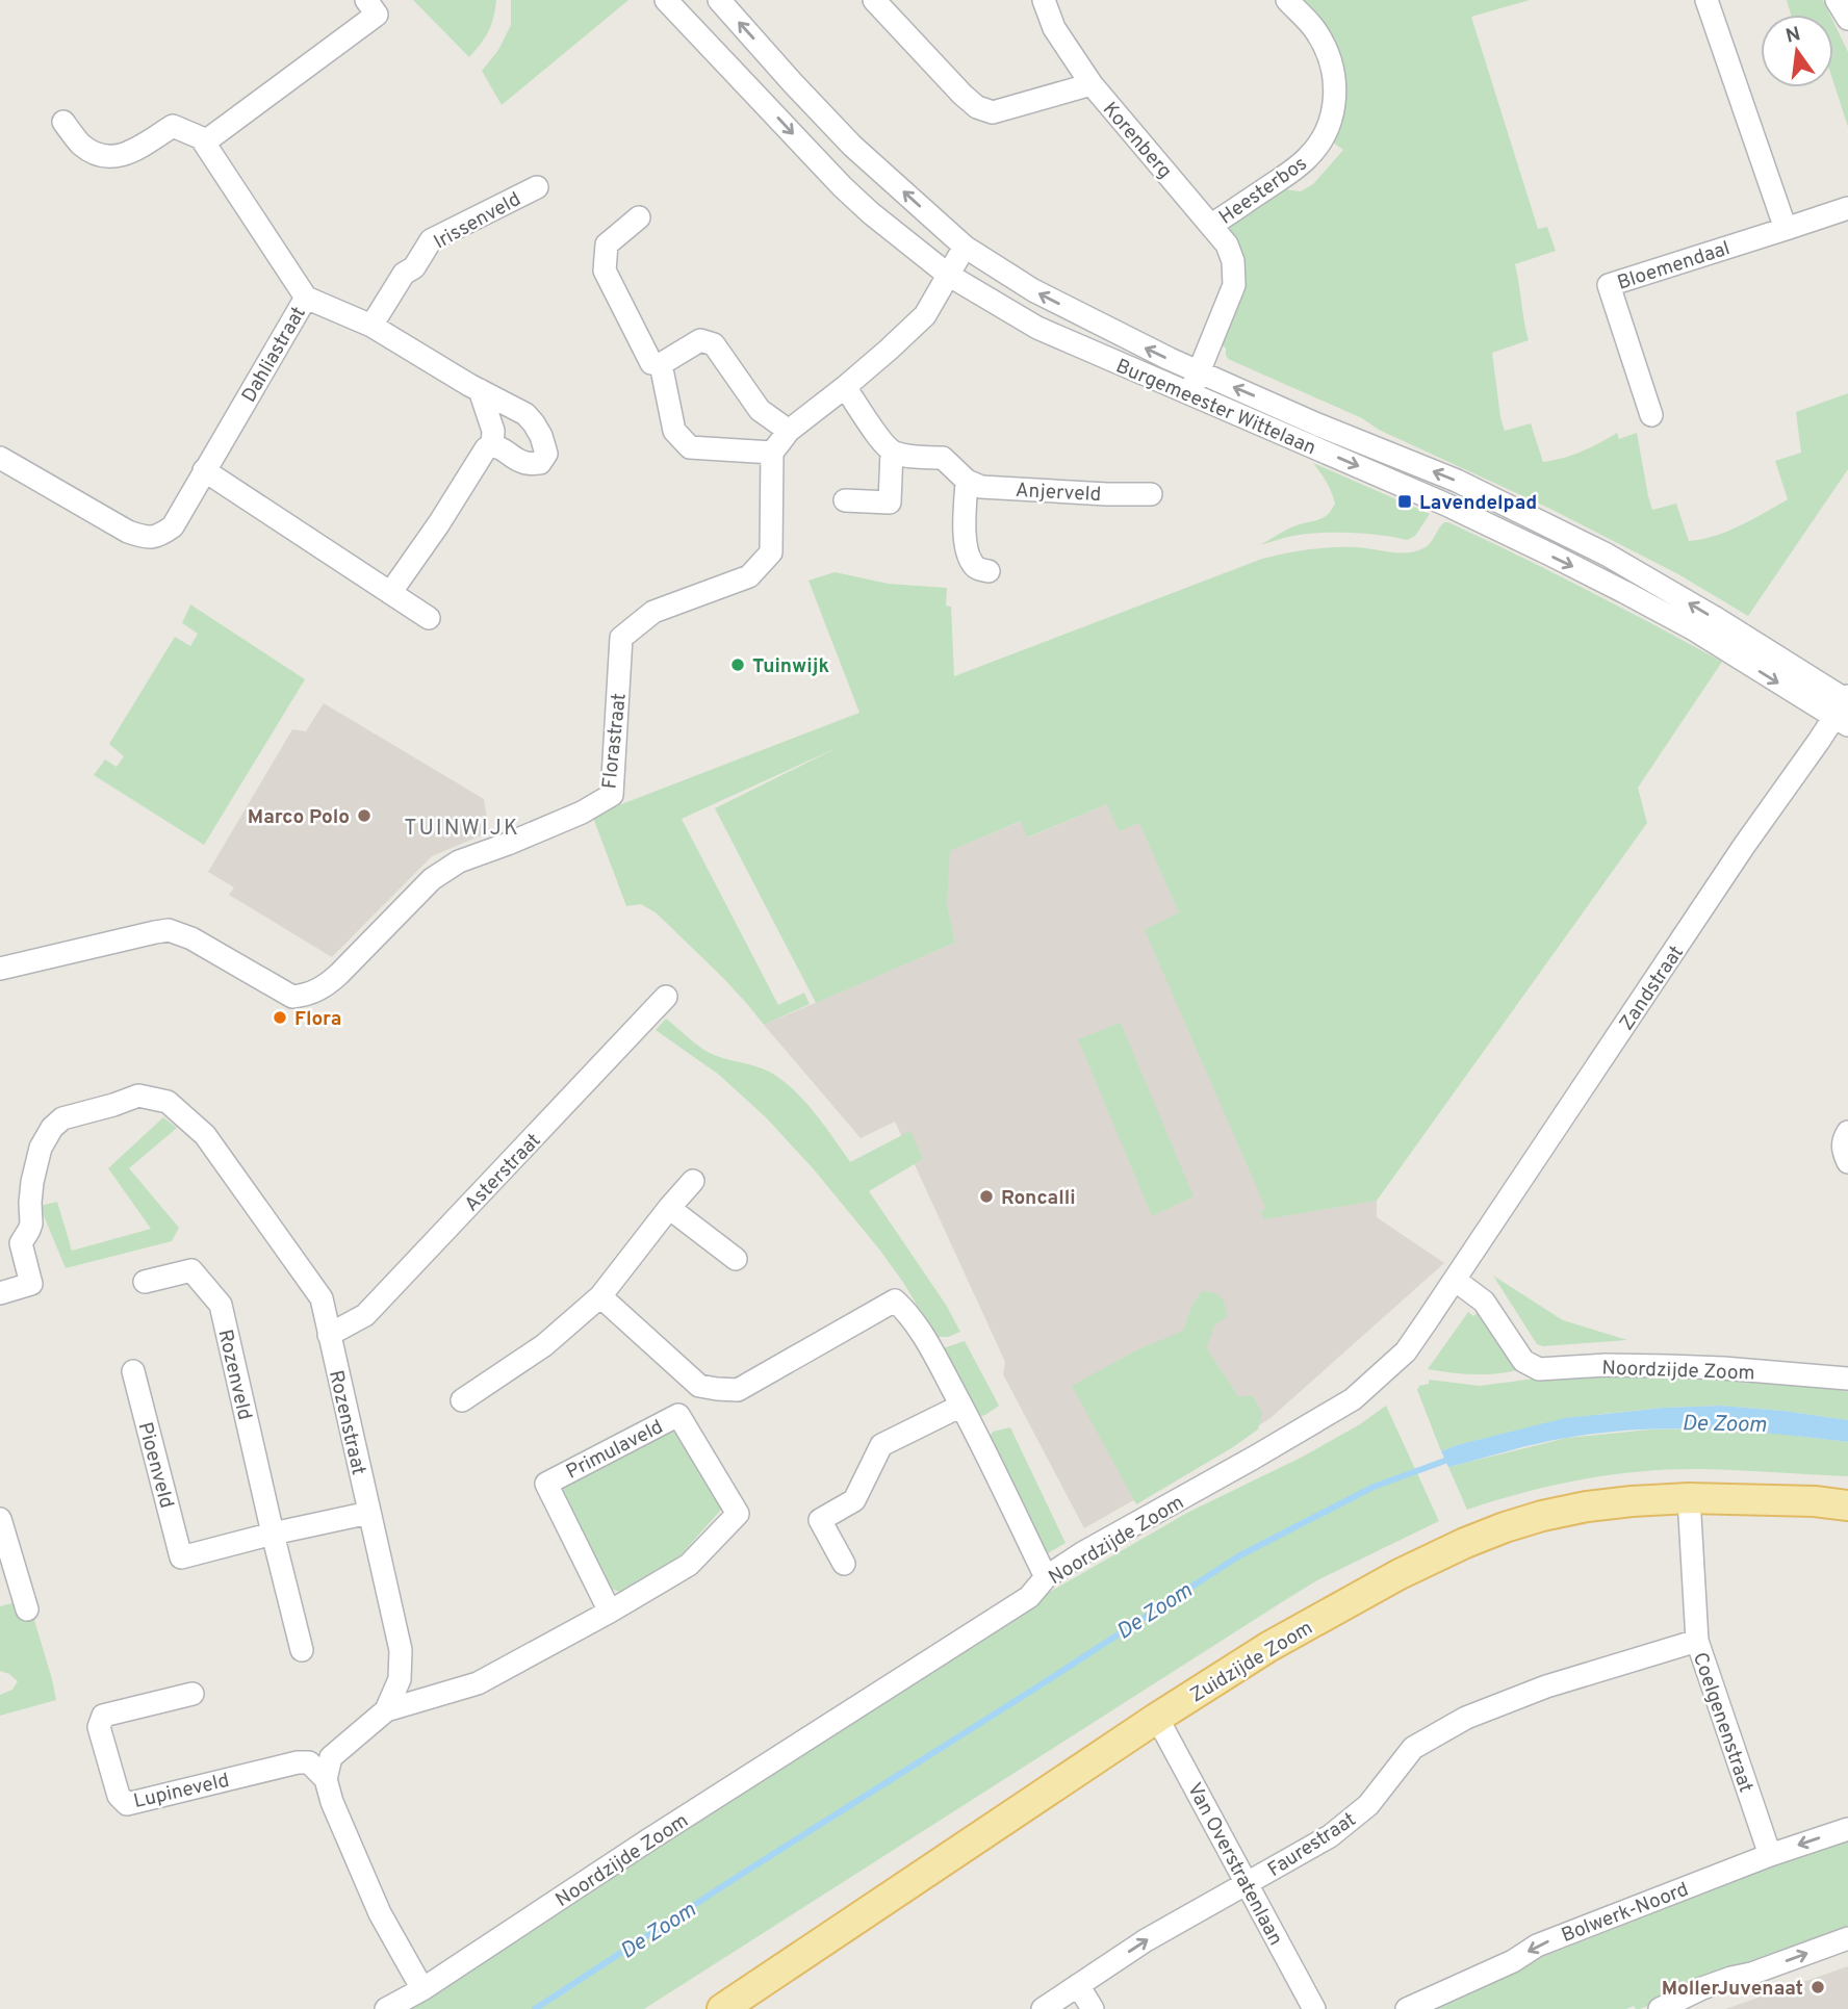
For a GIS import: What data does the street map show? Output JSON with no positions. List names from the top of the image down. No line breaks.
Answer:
{"streets":{"main road":["Zuidzijde Zoom"],"street":["Korenberg","Heesterbos","Irissenveld","Bloemendaal","Dahliastraat","Burgemeester Wittelaan","Anjerveld","Florastraat","Zandstraat","Asterstraat","Noordzijde Zoom","Rozenveld","Rozenstraat","Primulaveld","Pioenveld","Coelgenenstraat","Lupineveld","Faurestraat","Van Overstratenlaan","Bolwerk-Noord"]},"crossings":[["Korenberg","Heesterbos"],["Korenberg","Burgemeester Wittelaan"],["Burgemeester Wittelaan","Zandstraat"],["Zandstraat","Noordzijde Zoom"],["Asterstraat","Rozenstraat"],["Rozenveld","Pioenveld"],["Rozenstraat","Primulaveld"],["Rozenstraat","Lupineveld"],["Zuidzijde Zoom","Coelgenenstraat"],["Zuidzijde Zoom","Van Overstratenlaan"],["Coelgenenstraat","Faurestraat"],["Coelgenenstraat","Bolwerk-Noord"],["Faurestraat","Van Overstratenlaan"]],"districts":["TUINWIJK"],"water":["De Zoom"],"places":{"transit":["Lavendelpad"],"other":["Tuinwijk","Marco Polo","Flora","Roncalli","MollerJuvenaat"]},"north":"top"}
